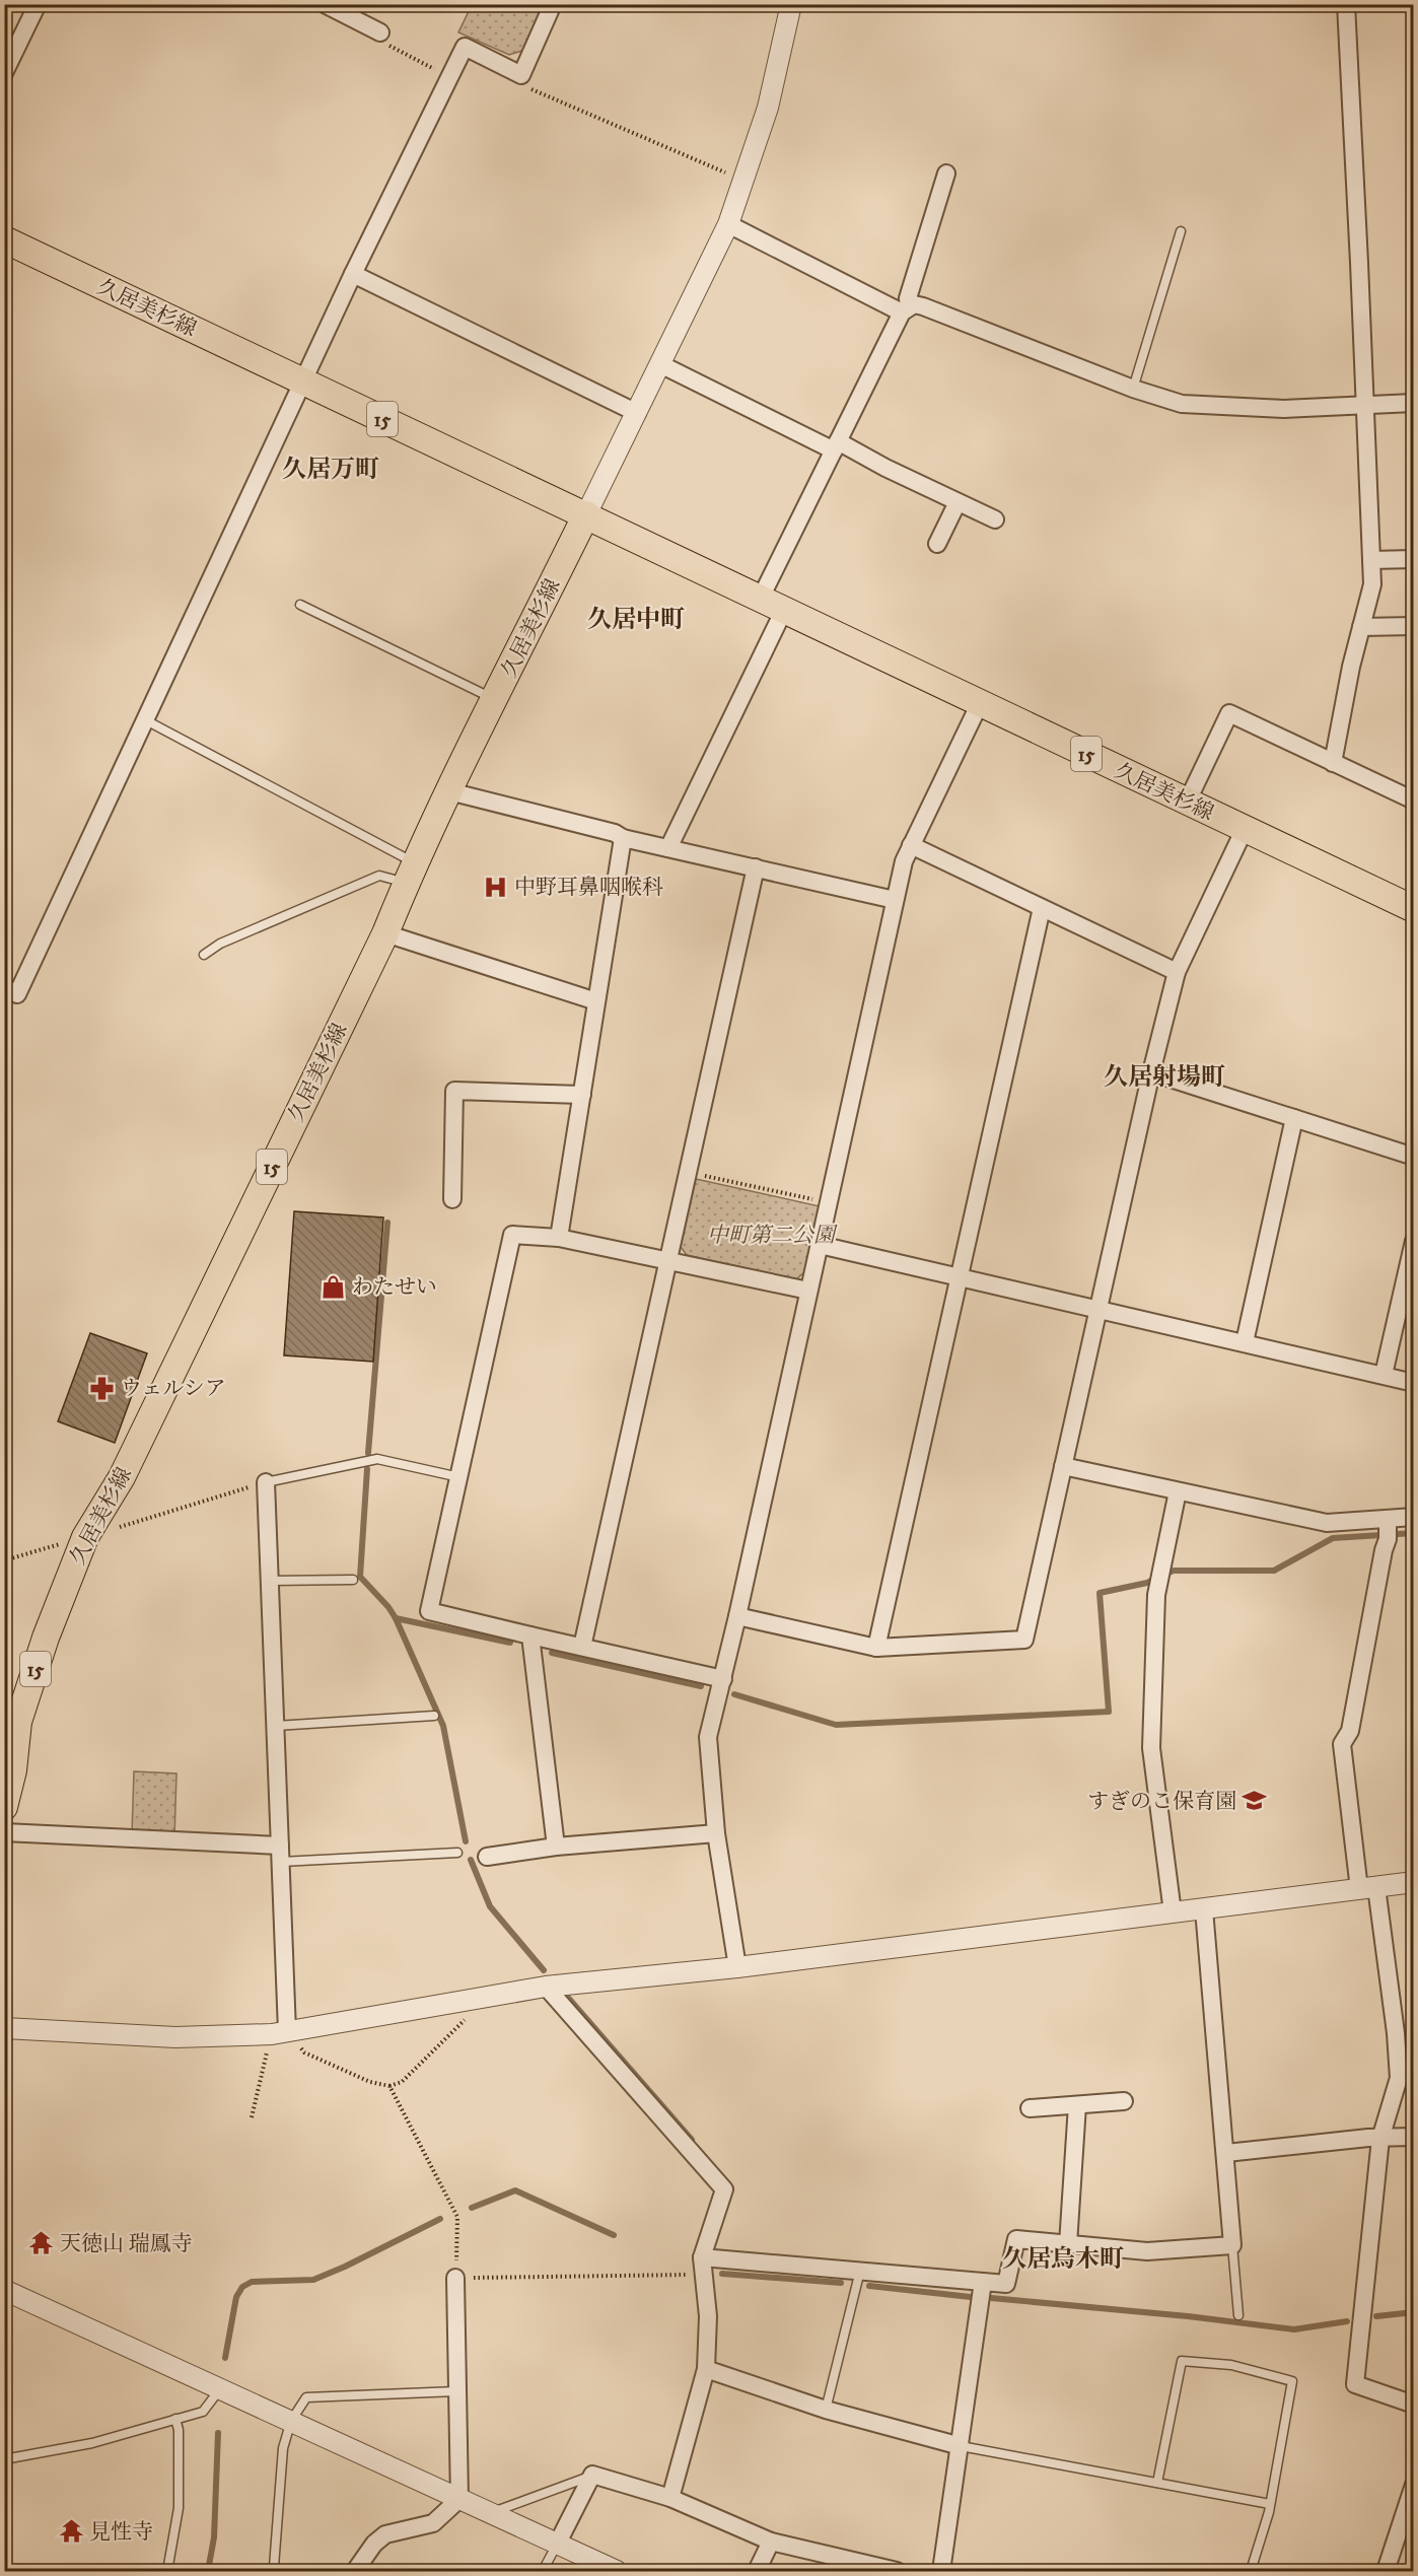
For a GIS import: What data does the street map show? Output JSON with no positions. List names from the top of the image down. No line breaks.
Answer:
{"streets":{"main road":["久居美杉線","15"]},"districts":["久居万町","久居中町","久居射場町","久居烏木町"],"parks":["中町第二公園"],"places":{"hospital":["中野耳鼻咽喉科"],"shop":["わたせい"],"pharmacy":["ウェルシア"],"school or university":["すぎのこ保育園"],"temple":["天徳山 瑞鳳寺","見性寺"]}}
